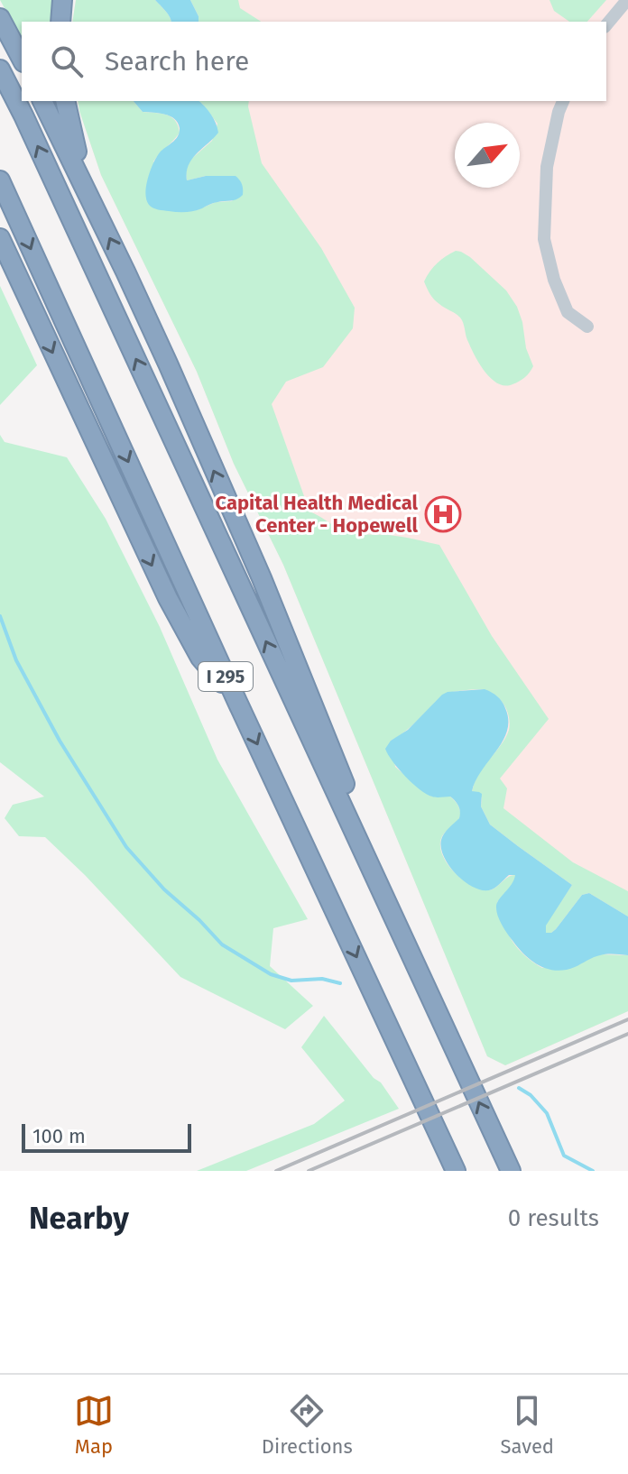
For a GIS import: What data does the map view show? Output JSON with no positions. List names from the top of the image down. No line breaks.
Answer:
{"streets":{"highway":["I 295"]},"places":{"hospital":["Capital Health Medical Center - Hopewell"]},"scale_bar":"100 m","north":"top right","page":{"search":"Search here","scale":"100 m","heading":["Nearby","0 results"],"nav":["Map","Directions","Saved"]}}
